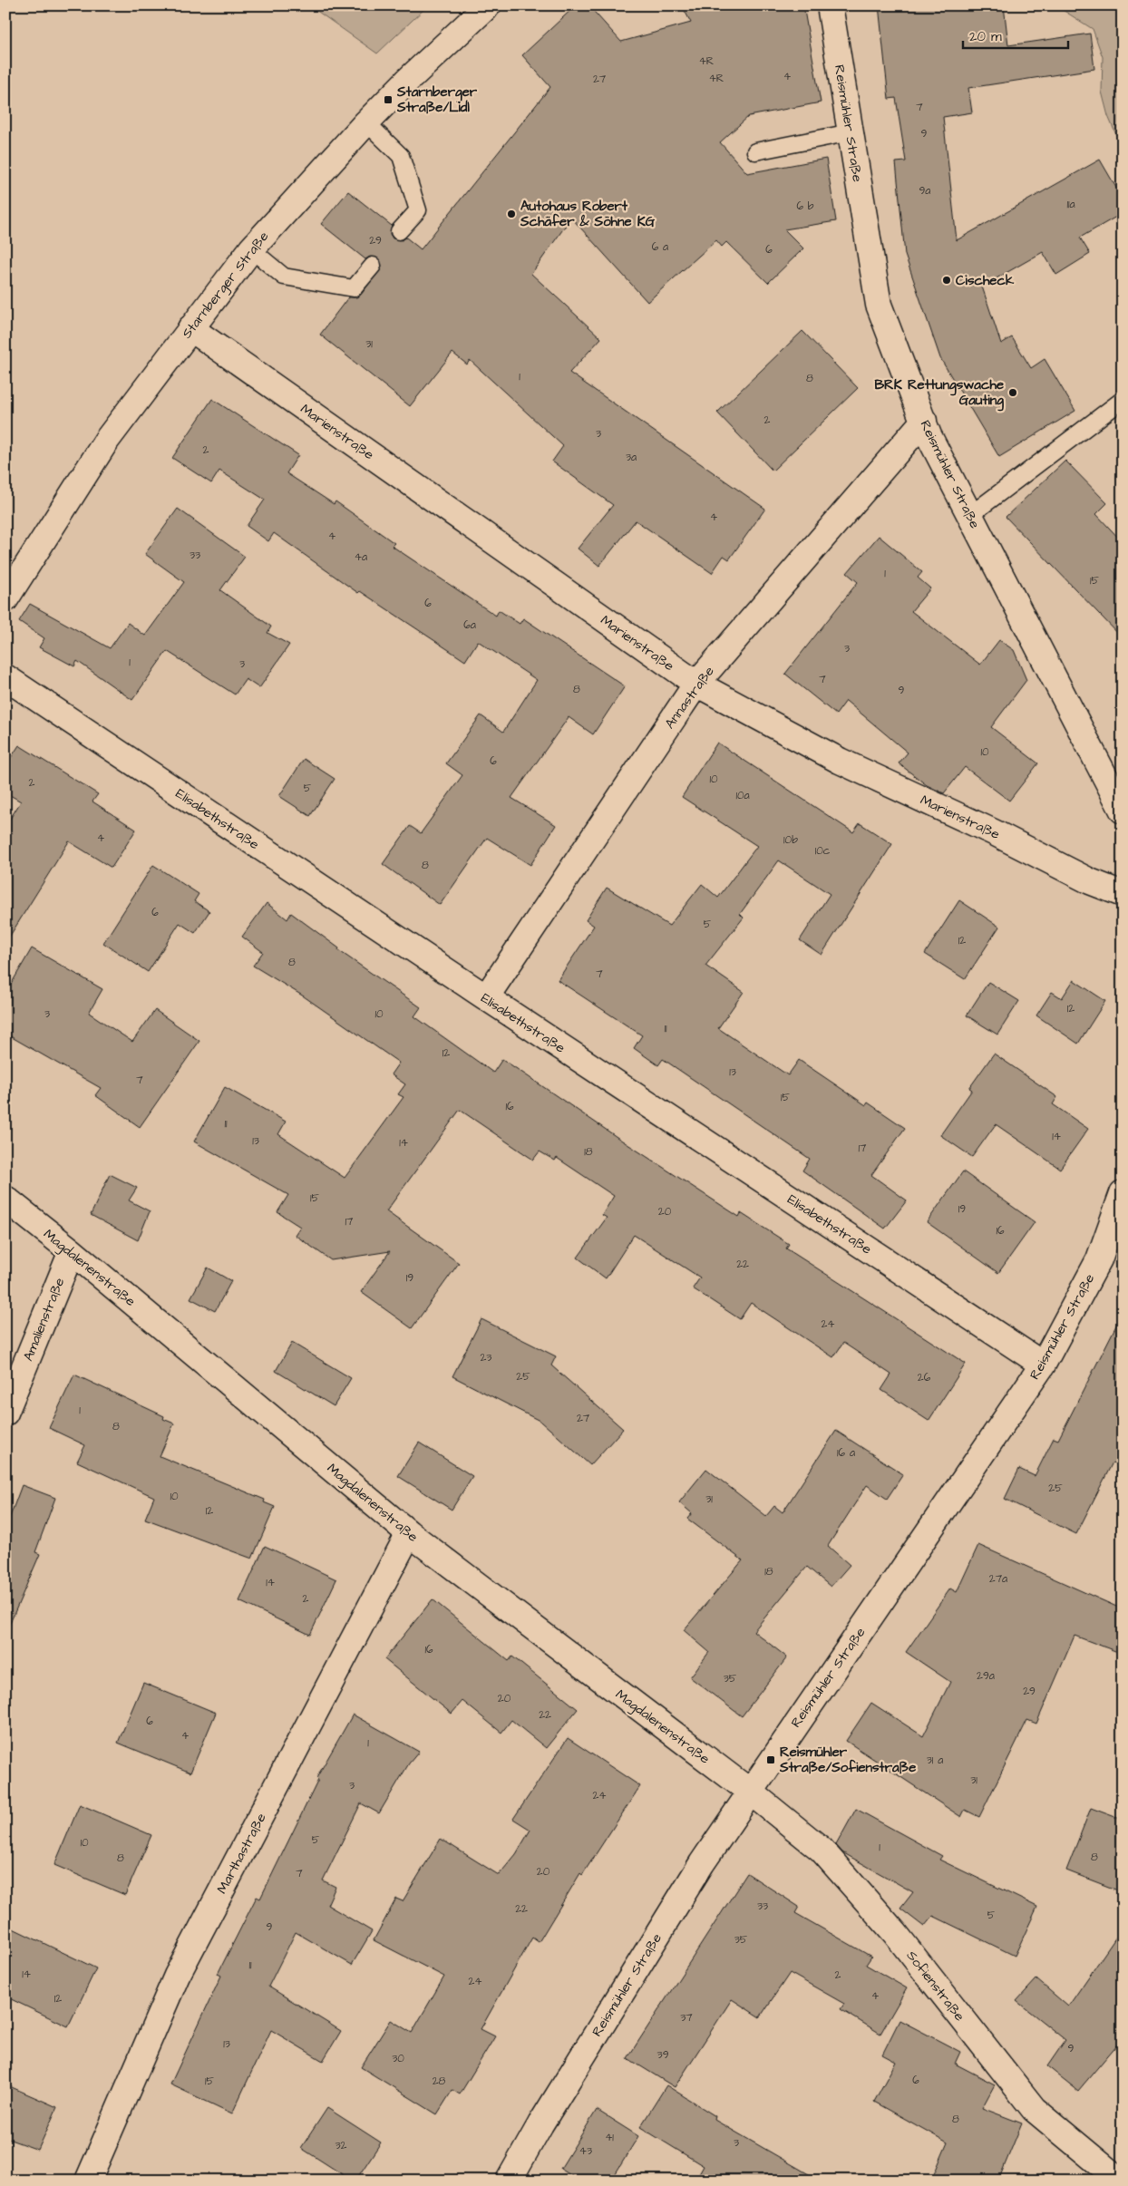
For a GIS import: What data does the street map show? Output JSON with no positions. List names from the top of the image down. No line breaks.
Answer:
{"streets":{"street":["Reismühler Straße","Starnberger Straße","Marienstraße","Annastraße","Elisabethstraße","Magdalenenstraße","Amalienstraße","Marthastraße","Sofienstraße"]},"crossings":[["Reismühler Straße","Annastraße"],["Reismühler Straße","Elisabethstraße"],["Reismühler Straße","Magdalenenstraße"],["Reismühler Straße","Sofienstraße"],["Starnberger Straße","Marienstraße"],["Marienstraße","Annastraße"],["Annastraße","Elisabethstraße"],["Magdalenenstraße","Amalienstraße"],["Magdalenenstraße","Marthastraße"],["Magdalenenstraße","Sofienstraße"]],"places":{"transit":["Starnberger Straße/Lidl","Reismühler Straße/Sofienstraße"],"other":["Autohaus Robert Schäfer & Söhne KG","Cischeck","BRK Rettungswache Gauting"]},"house_numbers":["4R","4","4R","27","7","9","9a","11a","6 b","29","6 a","6","31","1","8","2","3","2","3a","4","4","33","4a","1","15","6","6a","3","1","3","7","8","9","10","6","10","2","5","10a","4","10b","10c","8","6","5","12","8","7","12","3","10","11","12","13","7","15","16","11","14","13","14","17","18","15","19","20","17","16","22","19","24","23","25","26","1","27","8","16 a","25","10","31","12","18","27a","14","2","16","29a","35","29","20","22","6","4","1","31 a","31","3","24","5","10","1","8","8","20","7","33","22","5","9","35","11","14","2","24","4","12","37","13","9","39","30","6","15","28","8","41","3","32","43"],"scale_bar":"20 m"}
